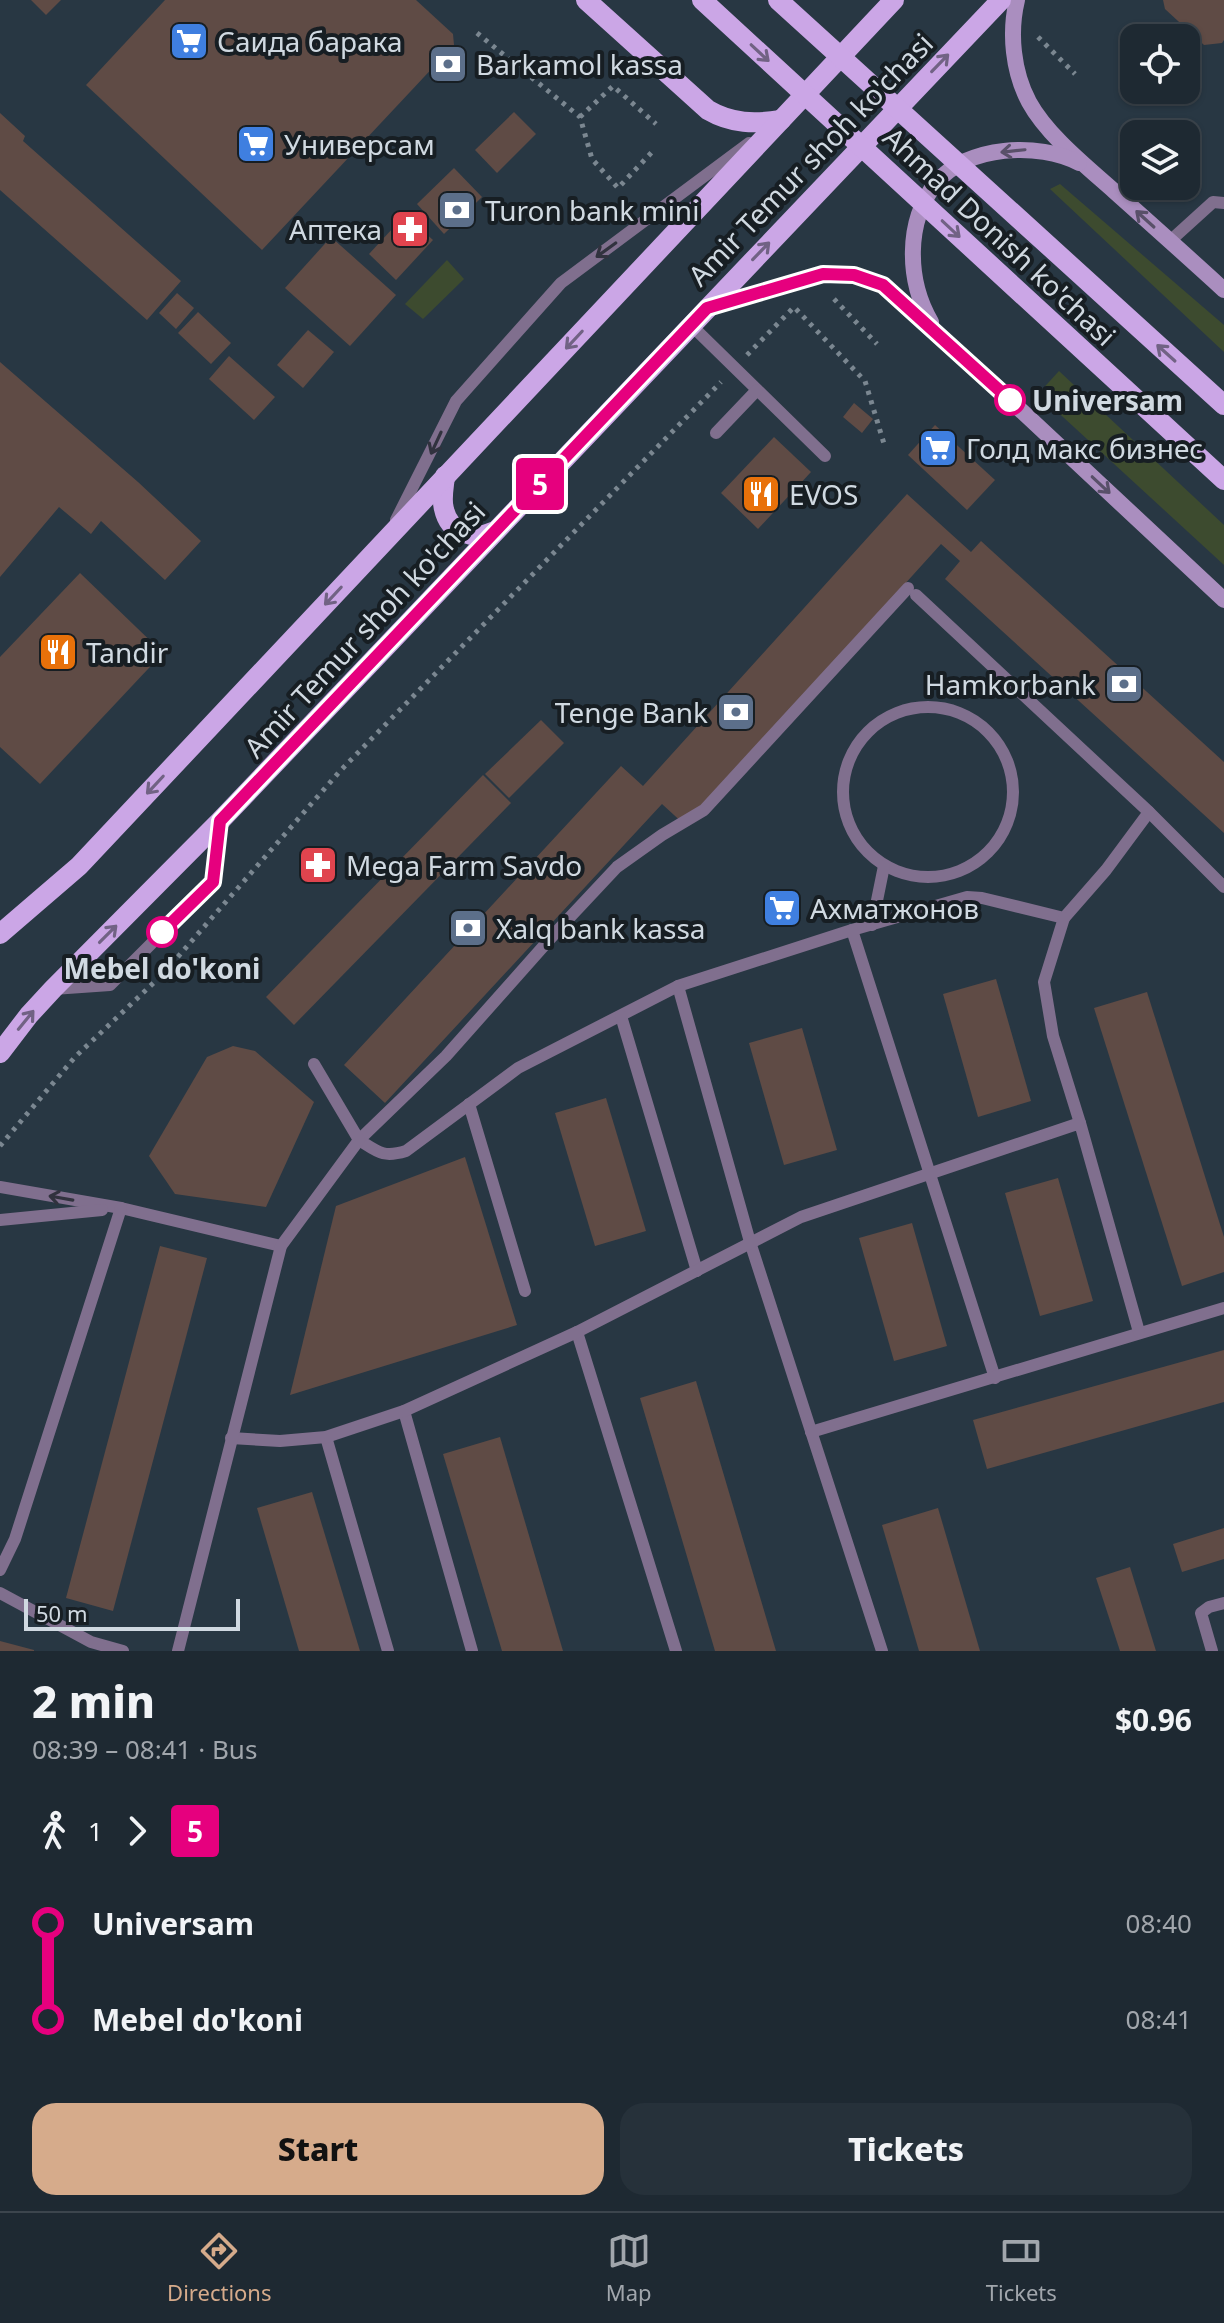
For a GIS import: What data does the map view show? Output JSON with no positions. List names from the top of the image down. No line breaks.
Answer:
{"streets":{"main road":["Amir Temur shoh ko'chasi","Ahmad Donish ko'chasi"]},"places":{"supermarket":["Саида барака","Универсам","Голд макс бизнес","Ахматжонов"],"bank":["Barkamol kassa","Turon bank mini","Hamkorbank","Tenge Bank","Xalq bank kassa"],"pharmacy":["Аптека","Mega Farm Savdo"],"other":["Universam","Mebel do'koni"],"restaurant":["EVOS","Tandir"]},"lines":["bus line 5"],"scale_bar":"50 m","page":{"on_map":"5","scale":"50 m","heading":["2 min","08:39 – 08:41 · Bus","$0.96"],"legs":["1","5"],"list":[{"name":"Universam","value":"08:40"},{"name":"Mebel do'koni","value":"08:41"}],"buttons":["Start","Tickets"],"tabs":["Directions","Map","Tickets"]}}
